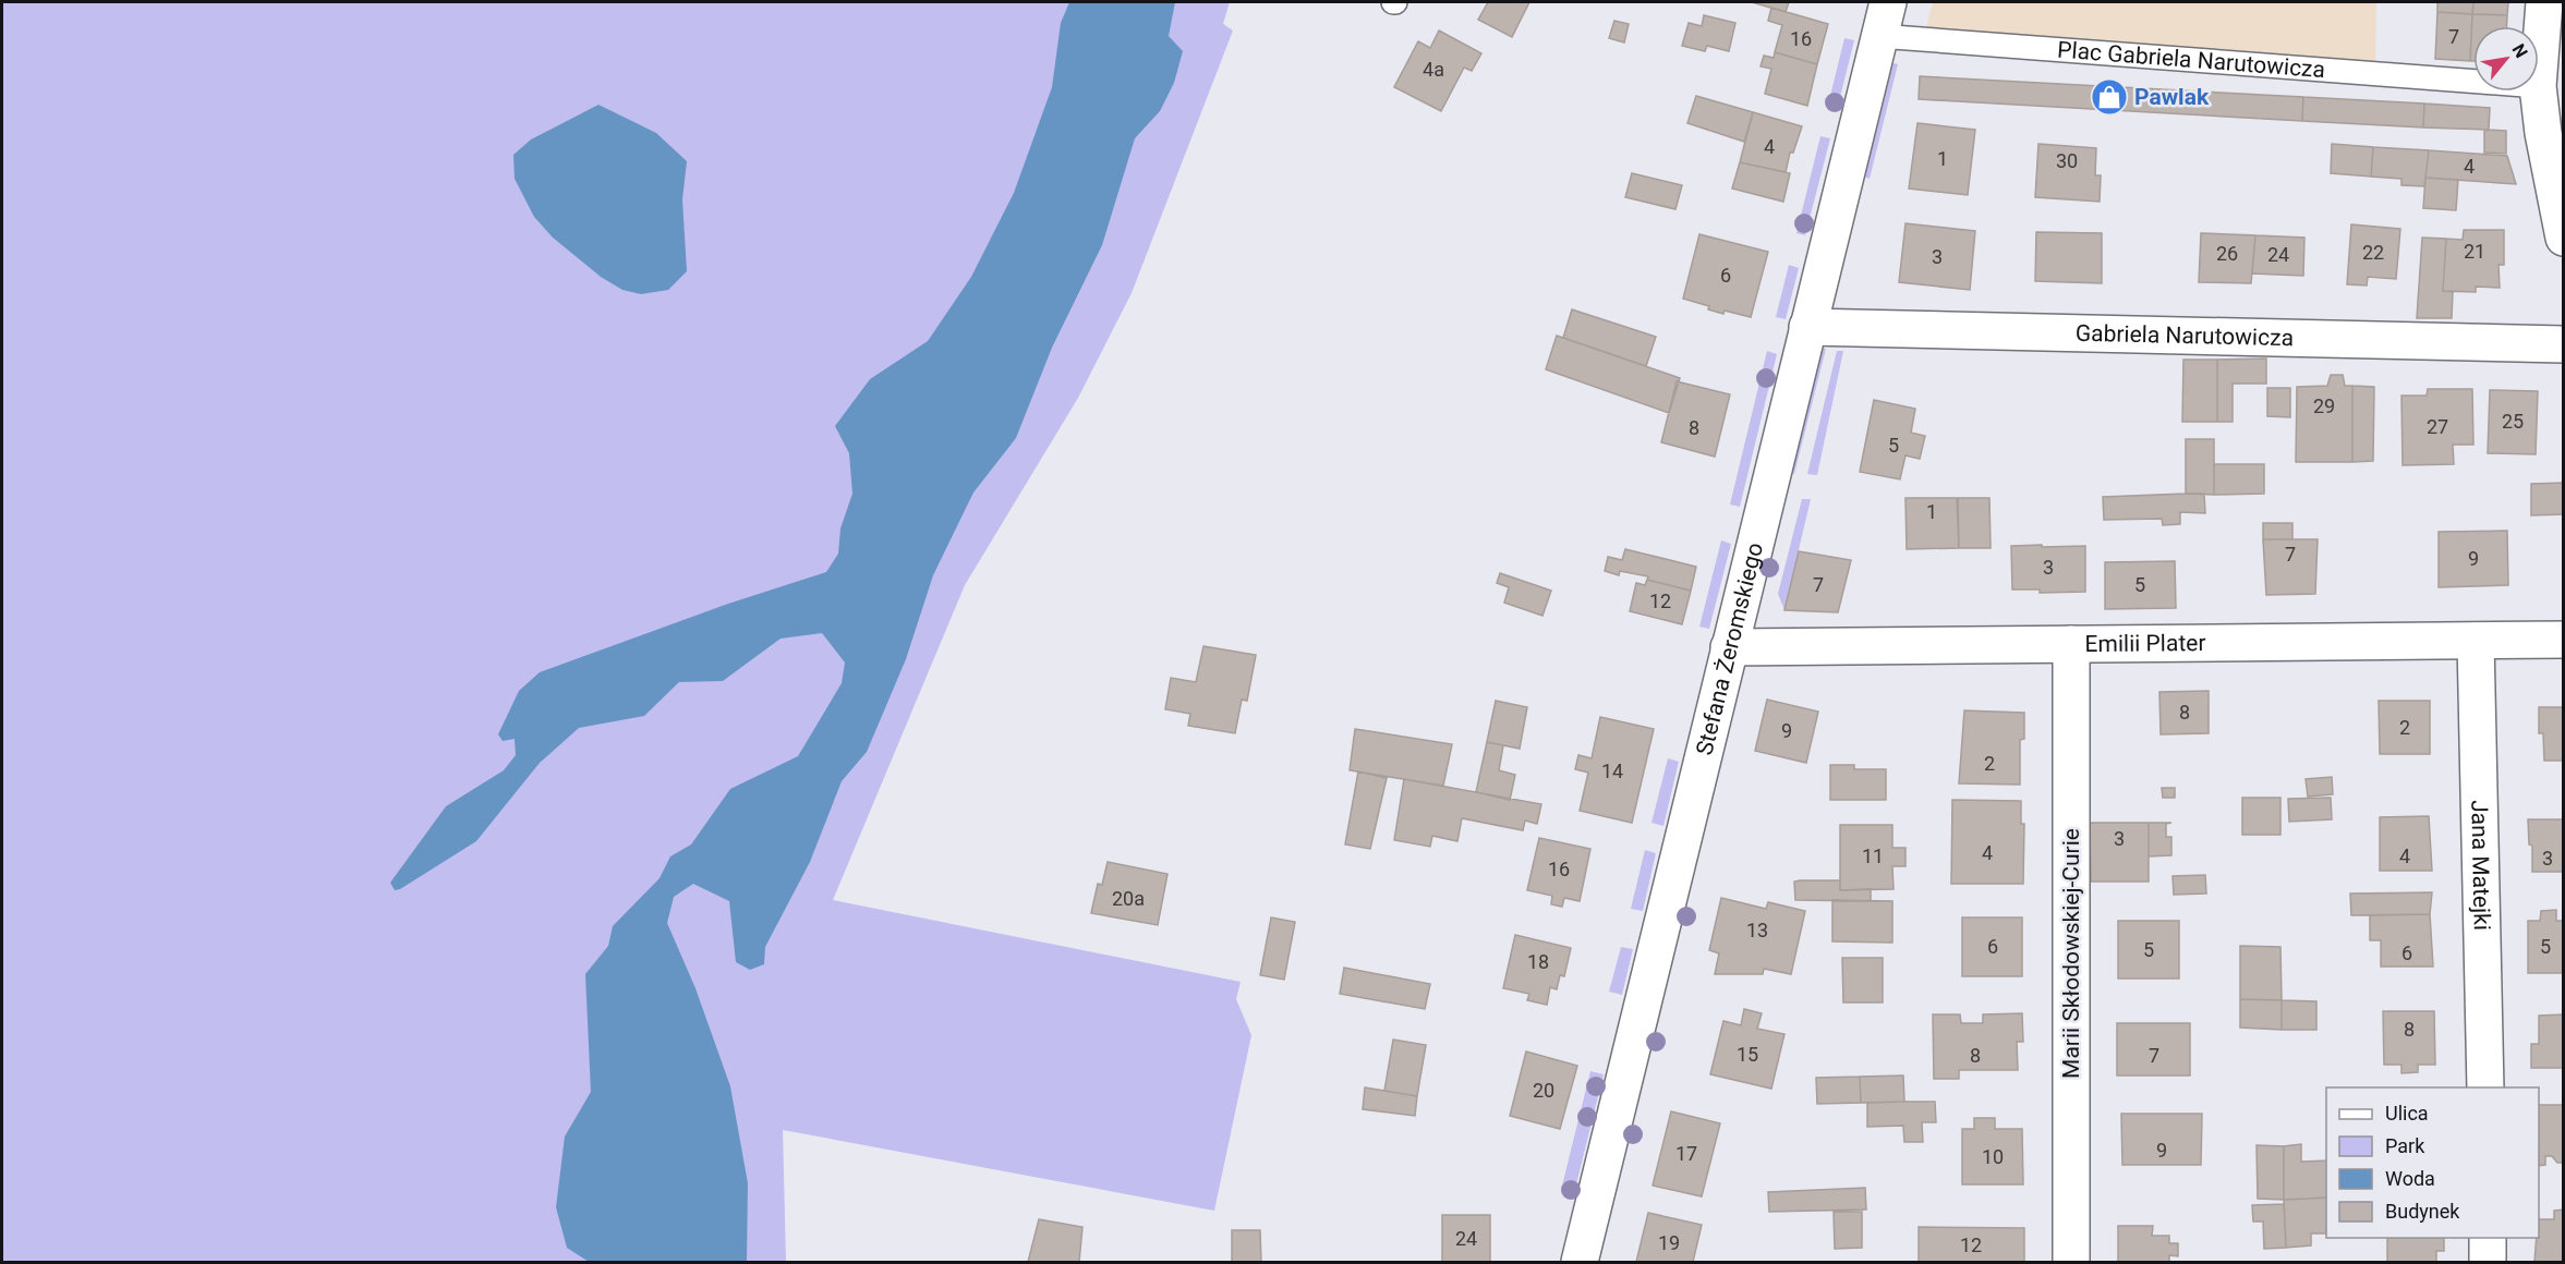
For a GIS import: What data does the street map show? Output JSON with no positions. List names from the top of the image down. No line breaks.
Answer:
{"streets":{"street":["Gabriela Narutowicza","Emilii Plater","Stefana Żeromskiego","Jana Matejki","Marii Skłodowskiej-Curie"],"lane":["Plac Gabriela Narutowicza"]},"crossings":[["Plac Gabriela Narutowicza","Stefana Żeromskiego"],["Gabriela Narutowicza","Stefana Żeromskiego"],["Emilii Plater","Stefana Żeromskiego"],["Emilii Plater","Jana Matejki"],["Emilii Plater","Marii Skłodowskiej-Curie"]],"places":{"shop":["Pawlak"]},"house_numbers":["7","16","4a","4","1","30","4","21","22","26","24","3","6","29","25","27","8","5","1","7","9","3","7","5","12","8","2","9","2","14","3","4","11","4","3","16","20a","13","6","5","5","6","18","8","15","8","7","20","9","17","10","24","19","12"],"legend":["Ulica","Park","Woda","Budynek"],"north":"top right"}
